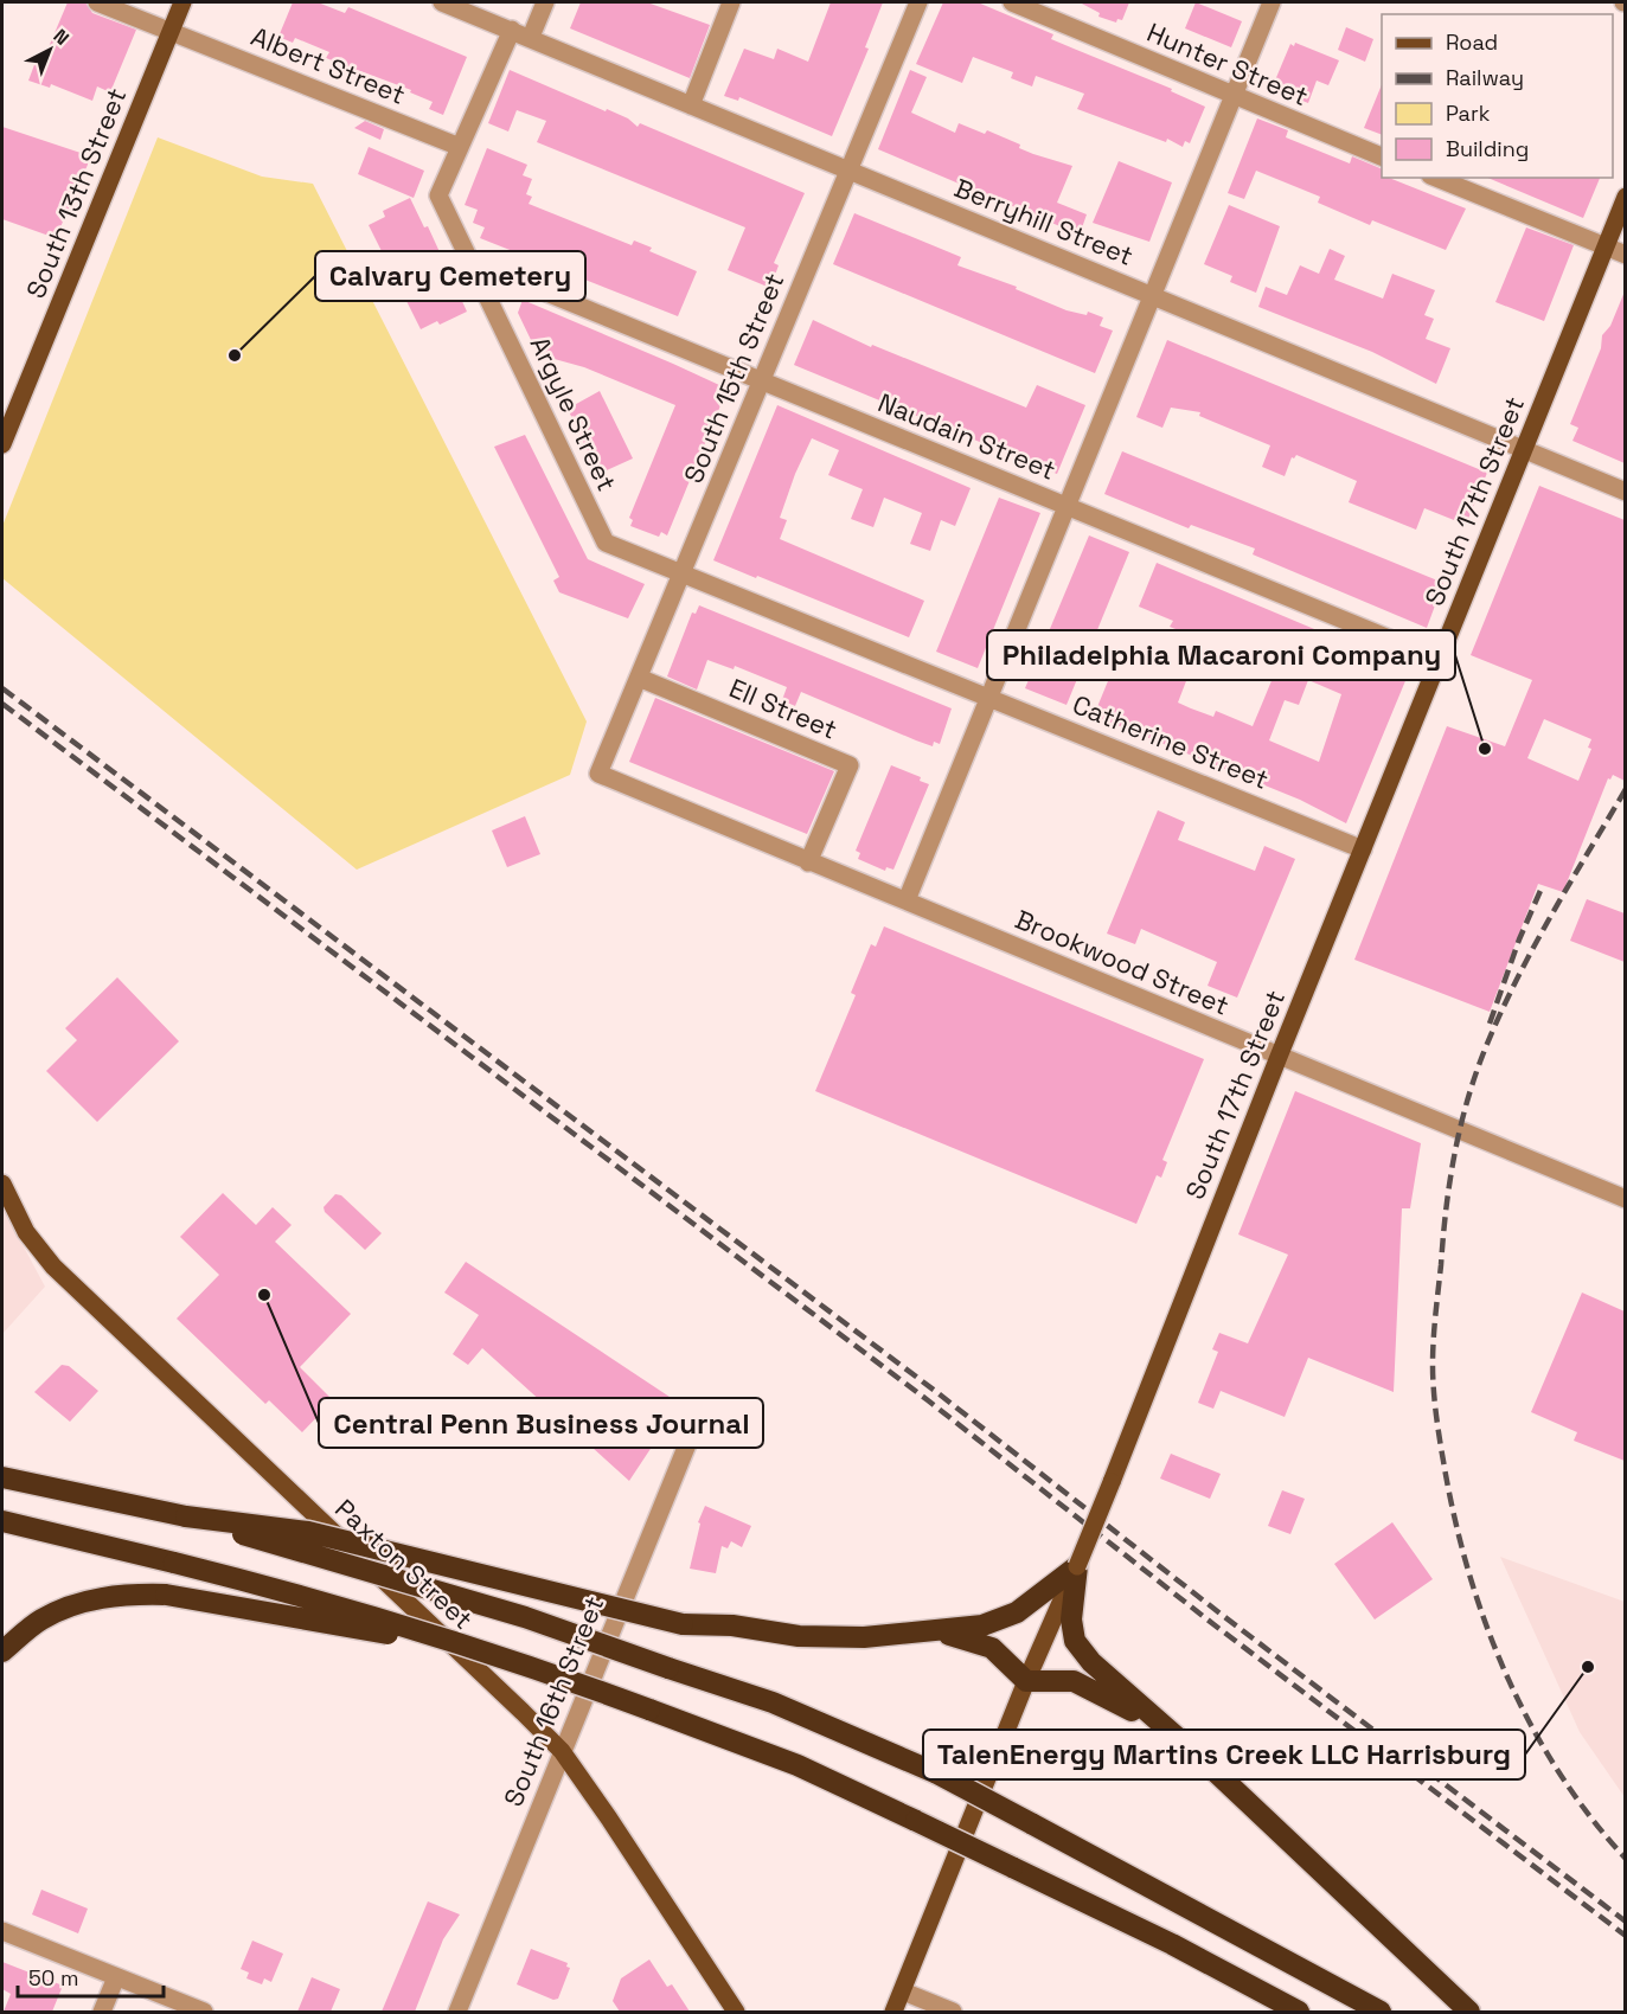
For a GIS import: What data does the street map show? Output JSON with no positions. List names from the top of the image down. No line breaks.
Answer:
{"streets":{"main road":["South 13th Street","South 17th Street","Paxton Street"],"street":["Hunter Street","Albert Street","Berryhill Street","South 15th Street","Argyle Street","Naudain Street","Ell Street","Catherine Street","Brookwood Street","South 16th Street"]},"crossings":[["Albert Street","South 13th Street"],["Albert Street","Argyle Street"],["Berryhill Street","South 15th Street"],["Berryhill Street","South 17th Street"],["South 15th Street","Argyle Street"],["South 15th Street","Naudain Street"],["South 15th Street","Ell Street"],["South 15th Street","Catherine Street"],["South 15th Street","Brookwood Street"],["Argyle Street","Naudain Street"],["Argyle Street","Catherine Street"],["Naudain Street","South 17th Street"],["South 17th Street","Catherine Street"],["South 17th Street","Brookwood Street"],["Ell Street","Brookwood Street"],["Paxton Street","South 16th Street"]],"places":["Calvary Cemetery","Philadelphia Macaroni Company","Central Penn Business Journal","TalenEnergy Martins Creek LLC Harrisburg"],"legend":["Road","Railway","Park","Building"],"scale_bar":"50 m","north":"top right"}
